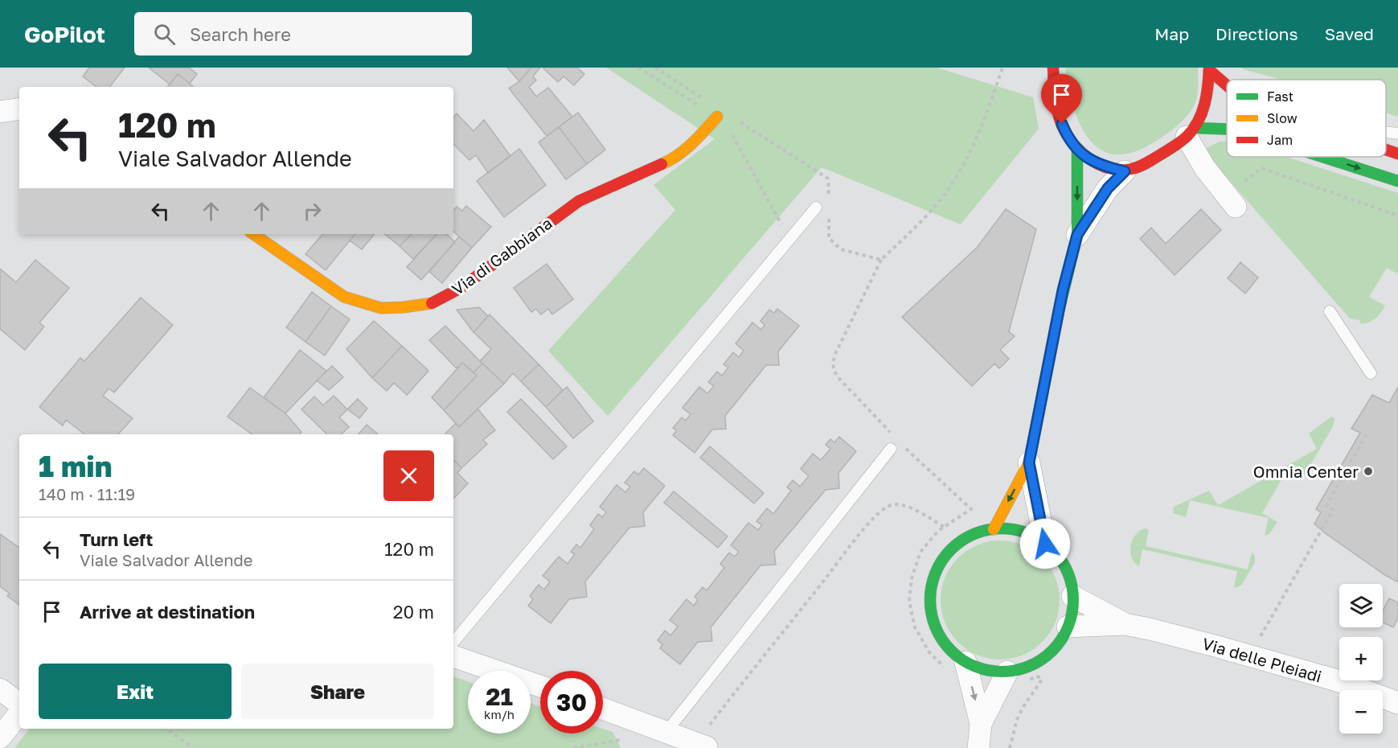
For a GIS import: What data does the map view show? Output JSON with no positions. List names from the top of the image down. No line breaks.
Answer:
{"streets":{"street":["Via di Gabbiana","Via delle Pleiadi"]},"places":["Omnia Center"],"legend":["Fast","Slow","Jam"],"page":{"header":"GoPilot","search":"Search here","nav":["Map","Directions","Saved"],"turn":["120 m","Viale Salvador Allende"],"heading":["1 min","140 m · 11:19"],"list":[{"name":"Turn left","note":"Viale Salvador Allende","value":"120 m"},{"name":"Arrive at destination","value":"20 m"}],"map_buttons":["+","−"],"buttons":["Exit","Share"],"speed":"21 km/h","limit":"30"}}
